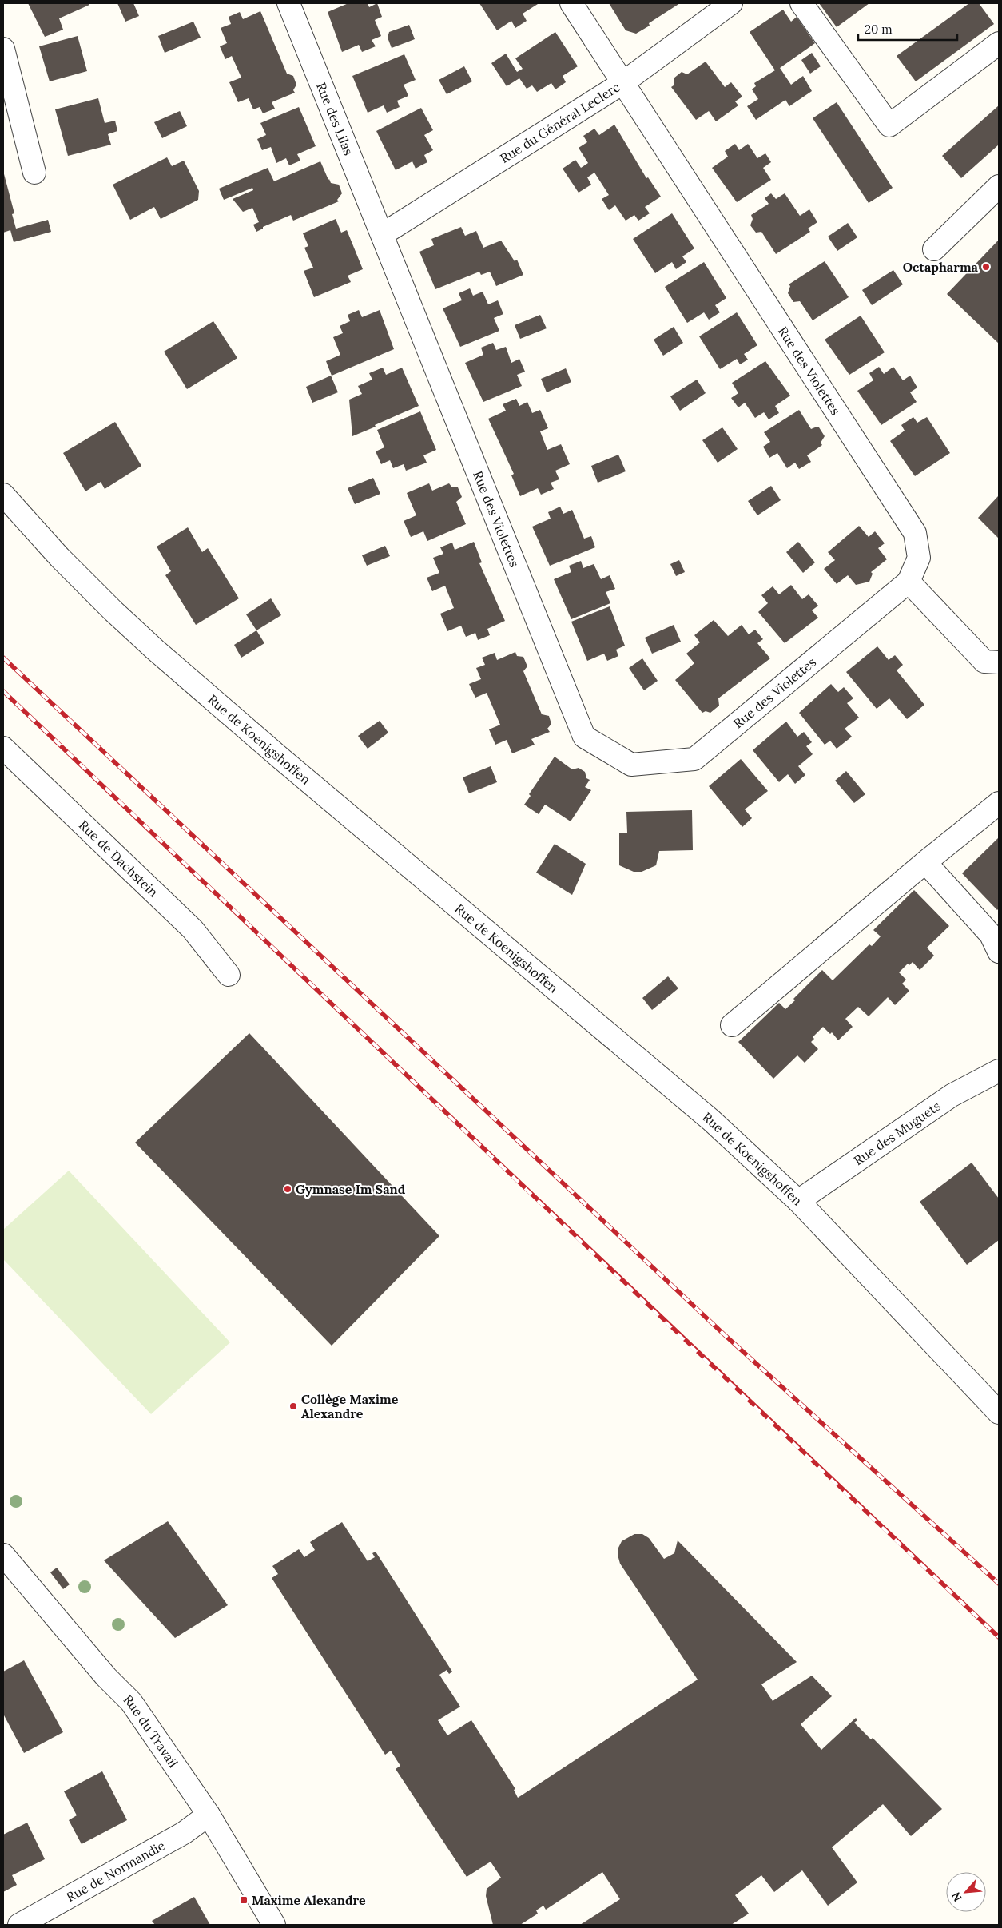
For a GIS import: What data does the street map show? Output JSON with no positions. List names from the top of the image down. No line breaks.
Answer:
{"streets":{"street":["Rue des Lilas","Rue du Général Leclerc","Rue des Violettes","Rue de Koenigshoffen","Rue de Dachstein","Rue des Muguets","Rue du Travail","Rue de Normandie"]},"crossings":[["Rue des Lilas","Rue du Général Leclerc"],["Rue des Lilas","Rue des Violettes"],["Rue du Général Leclerc","Rue des Violettes"],["Rue de Koenigshoffen","Rue des Muguets"],["Rue du Travail","Rue de Normandie"]],"places":{"other":["Octapharma","Gymnase Im Sand","Collège Maxime Alexandre"],"transit":["Maxime Alexandre"]},"scale_bar":"20 m","north":"bottom left"}
